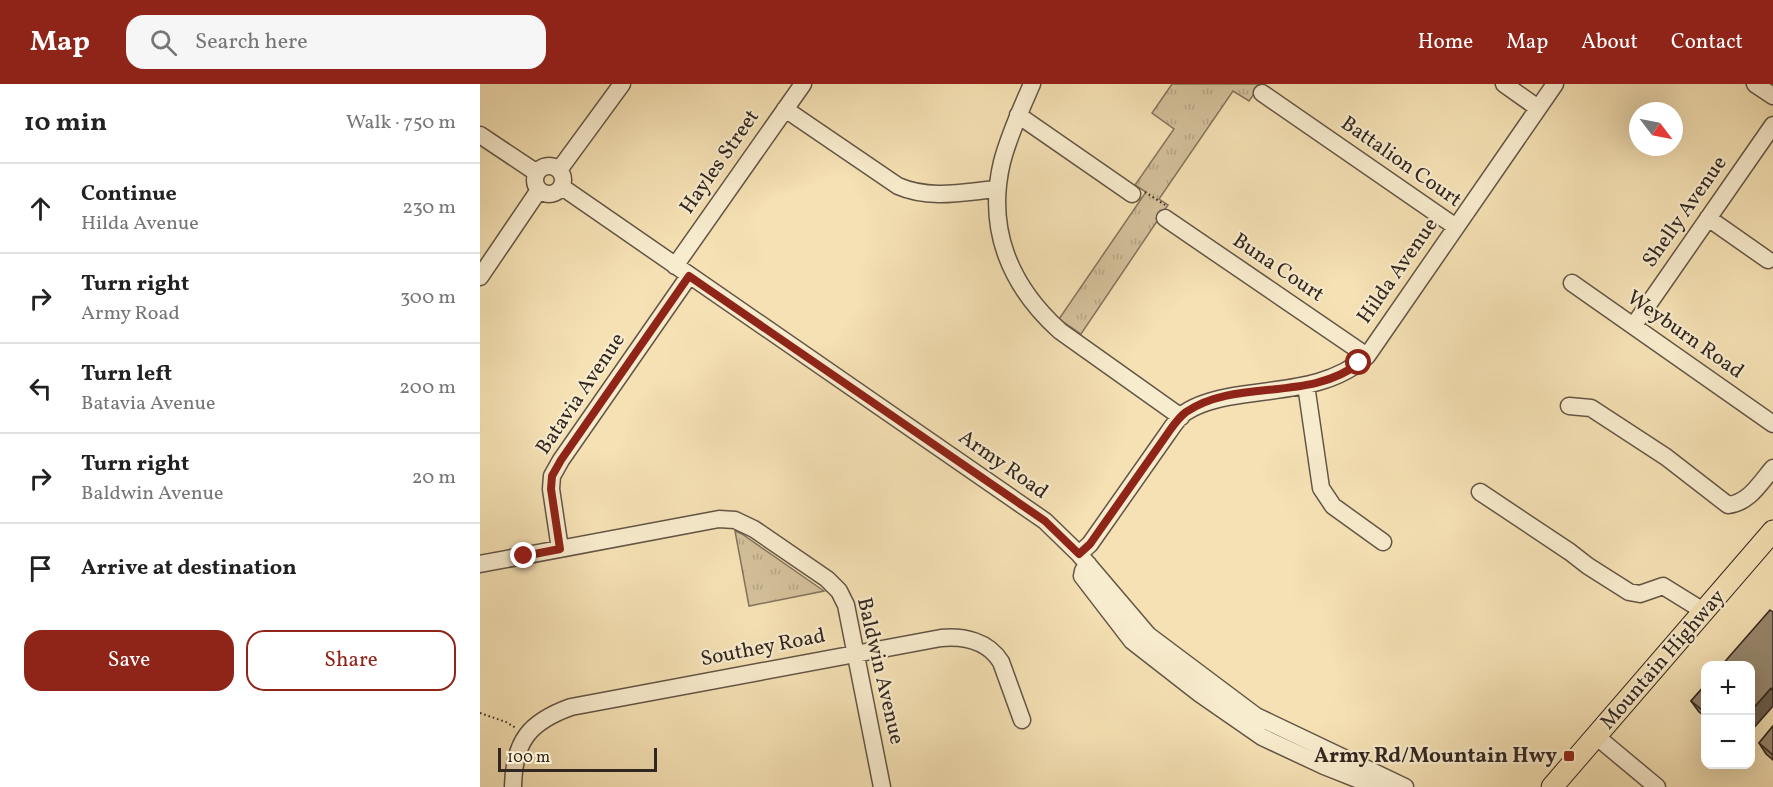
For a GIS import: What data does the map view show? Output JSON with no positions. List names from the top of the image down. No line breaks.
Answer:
{"streets":{"main road":["Mountain Highway"],"street":["Hayles Street","Battalion Court","Shelly Avenue","Buna Court","Hilda Avenue","Weyburn Road","Batavia Avenue","Army Road","Southey Road","Baldwin Avenue"]},"crossings":[["Hayles Street","Army Road"],["Battalion Court","Hilda Avenue"],["Shelly Avenue","Weyburn Road"],["Buna Court","Hilda Avenue"],["Hilda Avenue","Army Road"],["Batavia Avenue","Army Road"],["Batavia Avenue","Baldwin Avenue"],["Southey Road","Baldwin Avenue"]],"places":{"transit":["Army Rd/Mountain Hwy"]},"scale_bar":"100 m","north":"bottom right","page":{"header":"Map","search":"Search here","nav":["Home","Map","About","Contact"],"heading":["10 min","Walk · 750 m"],"list":[["Continue","Hilda Avenue","230 m"],["Turn right","Army Road","300 m"],["Turn left","Batavia Avenue","200 m"],["Turn right","Baldwin Avenue","20 m"],"Arrive at destination"],"buttons":["Save","Share"],"map_buttons":["+","−"],"scale":"100 m"}}
